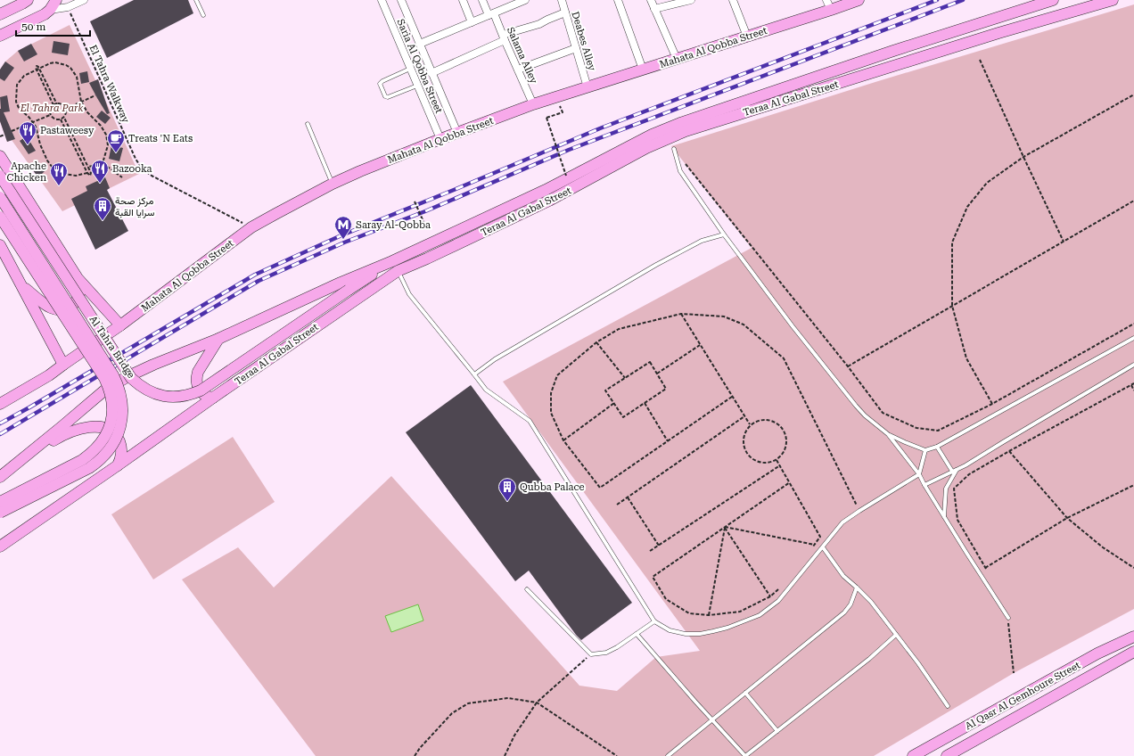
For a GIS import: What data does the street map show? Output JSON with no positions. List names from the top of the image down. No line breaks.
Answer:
{"streets":{"main road":["Mahata Al Qobba Street","Teraa Al Gabal Street","Al Tahra Bridge","Al Qasr Al Gemhoure Street"],"street":["Deabes Alley","Salama Alley","Saria Al Qobba Street"],"path":["El Tahra Walkway"]},"crossings":[["Deabes Alley","Mahata Al Qobba Street"],["Mahata Al Qobba Street","Salama Alley"],["Mahata Al Qobba Street","Saria Al Qobba Street"],["Mahata Al Qobba Street","El Tahra Walkway"],["Teraa Al Gabal Street","Al Tahra Bridge"]],"parks":["El Tahra Park"],"places":{"restaurant":["Pastaweesy","Bazooka","Apache Chicken"],"cafe":["Treats 'N Eats"],"building":["مركز صحة سرايا القبة","Qubba Palace"],"metro station":["Saray Al-Qobba"]},"scale_bar":"50 m"}
